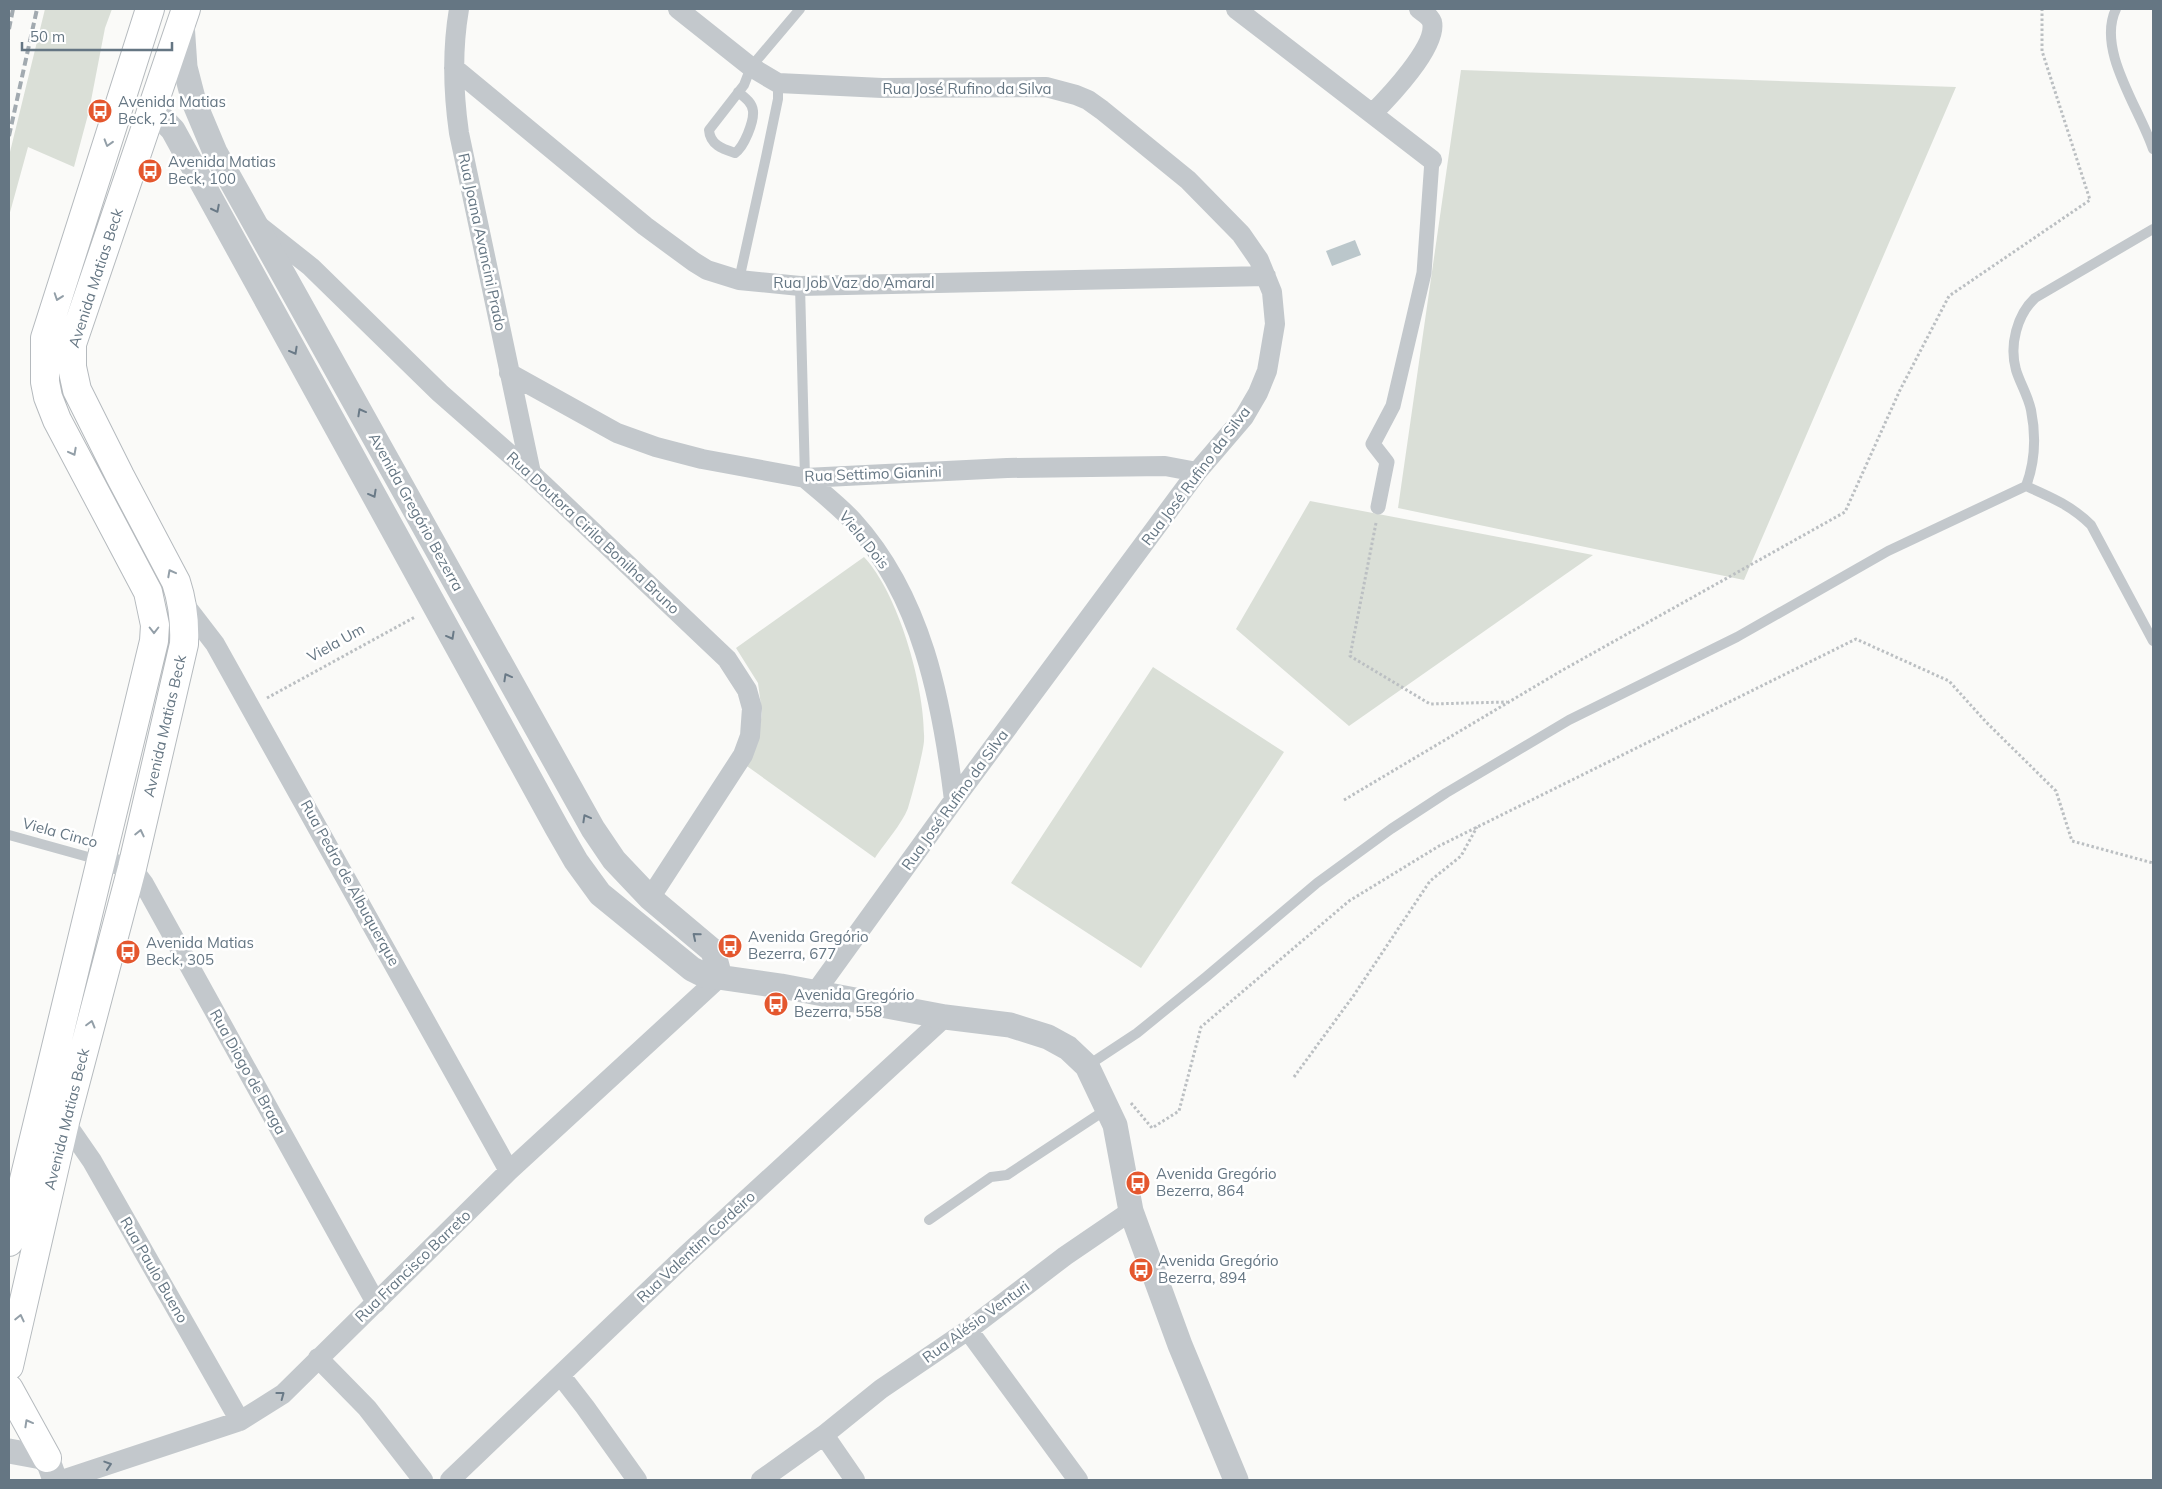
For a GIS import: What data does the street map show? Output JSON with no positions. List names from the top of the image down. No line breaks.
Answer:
{"streets":{"main road":["Avenida Matias Beck"],"street":["Rua José Rufino da Silva","Rua Joana Avancini Prado","Rua Job Vaz do Amaral","Rua Settimo Gianini","Avenida Gregório Bezerra","Rua Doutora Cirila Bonilha Bruno","Viela Dois","Rua Pedro de Albuquerque","Rua Diogo de Braga","Rua Valentim Cordeiro","Rua Francisco Barreto","Rua Paulo Bueno","Rua Alésio Venturi"],"lane":["Viela Cinco"],"path":["Viela Um"]},"crossings":[["Rua José Rufino da Silva","Rua Job Vaz do Amaral"],["Rua José Rufino da Silva","Rua Settimo Gianini"],["Rua José Rufino da Silva","Avenida Gregório Bezerra"],["Rua José Rufino da Silva","Viela Dois"],["Rua Joana Avancini Prado","Rua Job Vaz do Amaral"],["Rua Joana Avancini Prado","Rua Settimo Gianini"],["Rua Joana Avancini Prado","Rua Doutora Cirila Bonilha Bruno"],["Avenida Matias Beck","Avenida Gregório Bezerra"],["Avenida Matias Beck","Viela Cinco"],["Avenida Matias Beck","Rua Pedro de Albuquerque"],["Avenida Matias Beck","Rua Diogo de Braga"],["Avenida Matias Beck","Rua Paulo Bueno"],["Rua Settimo Gianini","Viela Dois"],["Avenida Gregório Bezerra","Rua Doutora Cirila Bonilha Bruno"],["Avenida Gregório Bezerra","Viela Um"],["Avenida Gregório Bezerra","Rua Valentim Cordeiro"],["Avenida Gregório Bezerra","Rua Francisco Barreto"],["Avenida Gregório Bezerra","Rua Alésio Venturi"],["Viela Um","Rua Pedro de Albuquerque"],["Rua Pedro de Albuquerque","Rua Francisco Barreto"],["Rua Diogo de Braga","Rua Francisco Barreto"],["Rua Francisco Barreto","Rua Paulo Bueno"]],"places":{"bus stop":["Avenida Matias Beck, 21","Avenida Matias Beck, 100","Avenida Gregório Bezerra, 677","Avenida Matias Beck, 305","Avenida Gregório Bezerra, 558","Avenida Gregório Bezerra, 864","Avenida Gregório Bezerra, 894"]},"scale_bar":"50 m"}
